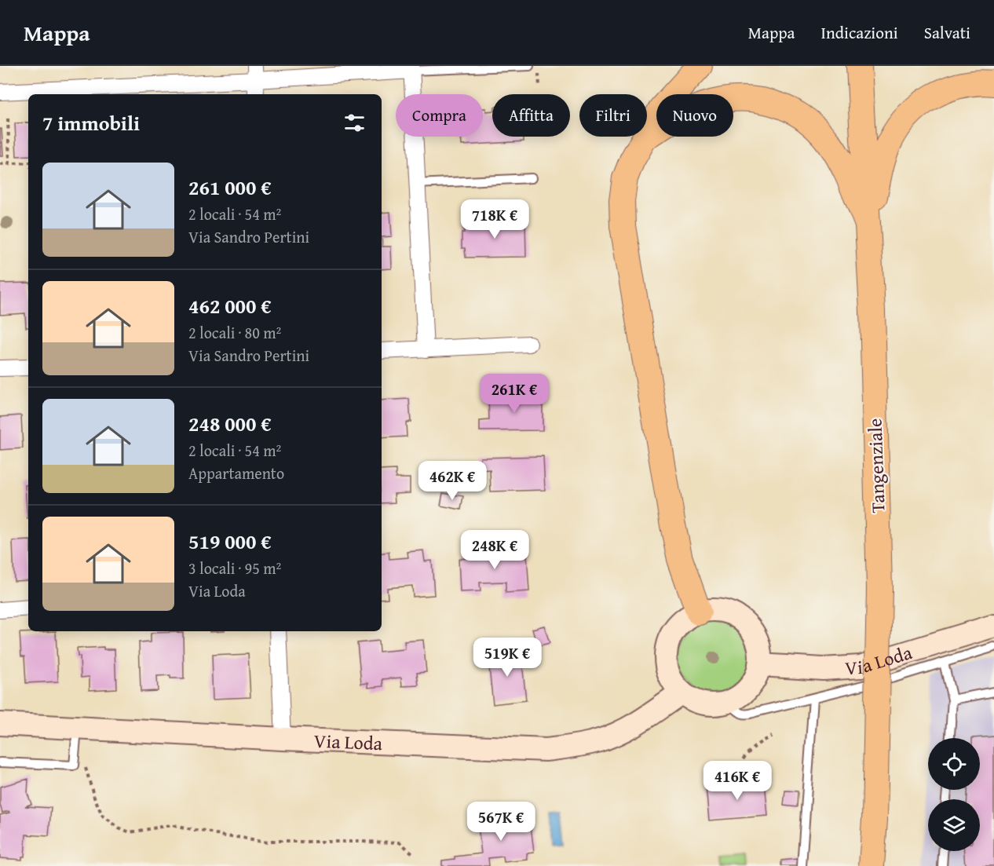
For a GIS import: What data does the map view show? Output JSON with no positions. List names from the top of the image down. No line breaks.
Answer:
{"streets":{"main road":["Tangenziale","Via Loda"]},"page":{"header":"Mappa","nav":["Mappa","Indicazioni","Salvati"],"chip":["Compra","Affitta","Filtri","Nuovo"],"heading":"7 immobili","list":[{"name":"261 000 €","note":"2 locali · 54 m² · Via Sandro Pertini"},{"name":"462 000 €","note":"2 locali · 80 m² · Via Sandro Pertini"},{"name":"248 000 €","note":"2 locali · 54 m² · Appartamento"},{"name":"519 000 €","note":"3 locali · 95 m² · Via Loda"}],"price":["718K €","261K €","462K €","248K €","519K €","416K €","567K €"]}}
